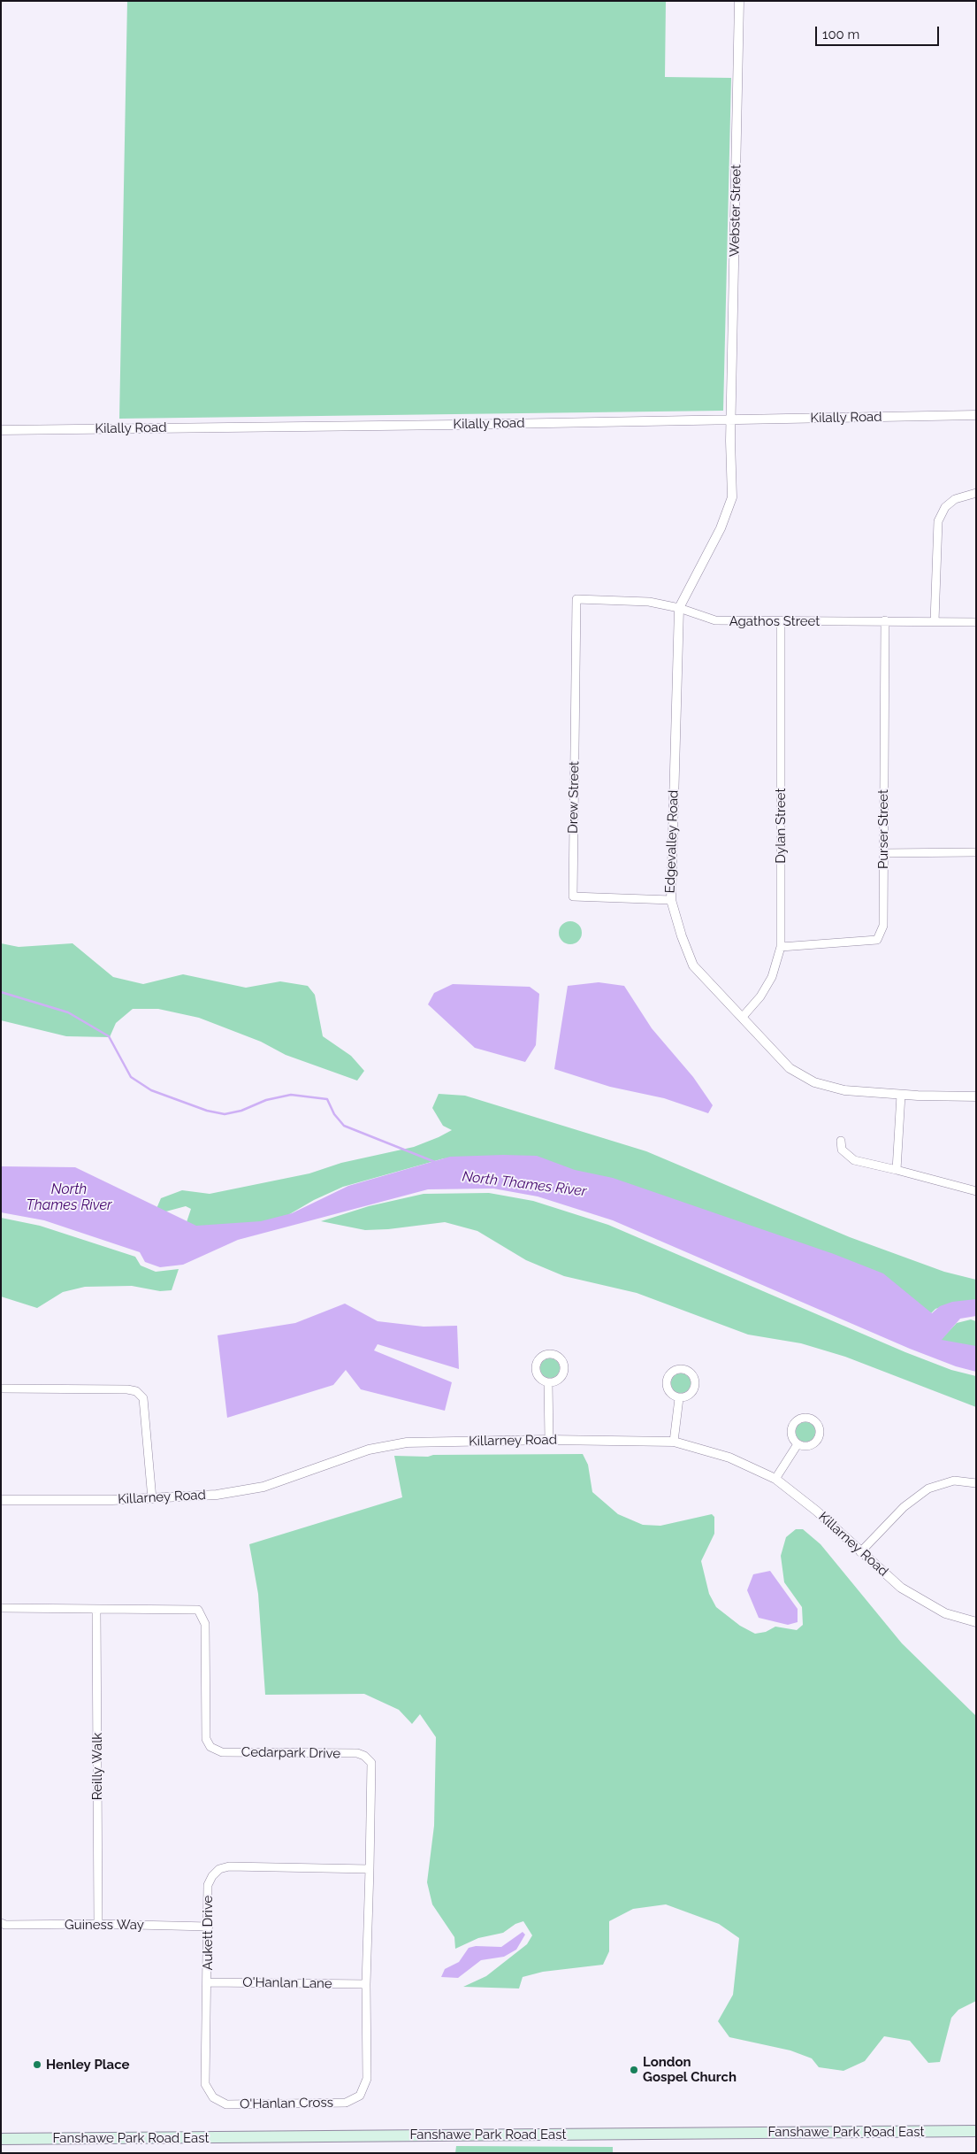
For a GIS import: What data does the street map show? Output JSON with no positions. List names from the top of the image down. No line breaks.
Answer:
{"streets":{"main road":["Fanshawe Park Road East"],"street":["Webster Street","Kilally Road","Agathos Street","Drew Street","Dylan Street","Purser Street","Edgevalley Road","Killarney Road","Cedarpark Drive","Reilly Walk","Guiness Way","Aukett Drive","O'Hanlan Lane","O'Hanlan Cross"]},"crossings":[["Webster Street","Kilally Road"],["Webster Street","Edgevalley Road"],["Kilally Road","Edgevalley Road"],["Agathos Street","Drew Street"],["Agathos Street","Dylan Street"],["Agathos Street","Purser Street"],["Agathos Street","Edgevalley Road"],["Drew Street","Edgevalley Road"],["Dylan Street","Purser Street"],["Dylan Street","Edgevalley Road"],["Cedarpark Drive","Reilly Walk"],["Cedarpark Drive","Aukett Drive"],["Cedarpark Drive","O'Hanlan Lane"],["Cedarpark Drive","O'Hanlan Cross"],["Reilly Walk","Guiness Way"],["Guiness Way","Aukett Drive"],["Aukett Drive","O'Hanlan Lane"],["Aukett Drive","O'Hanlan Cross"]],"water":["North Thames River"],"places":["Henley Place","London Gospel Church"],"scale_bar":"100 m"}
